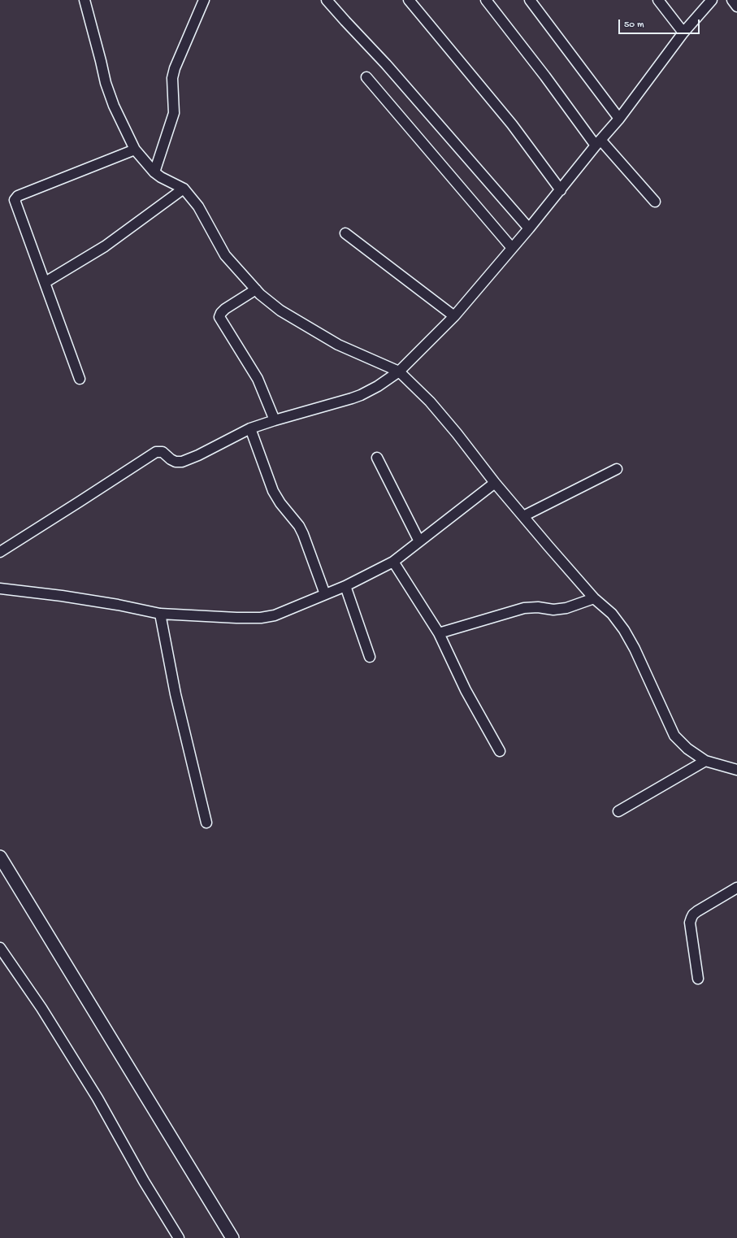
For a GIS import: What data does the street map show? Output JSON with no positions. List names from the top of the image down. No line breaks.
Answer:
{"scale_bar":"50 m"}
